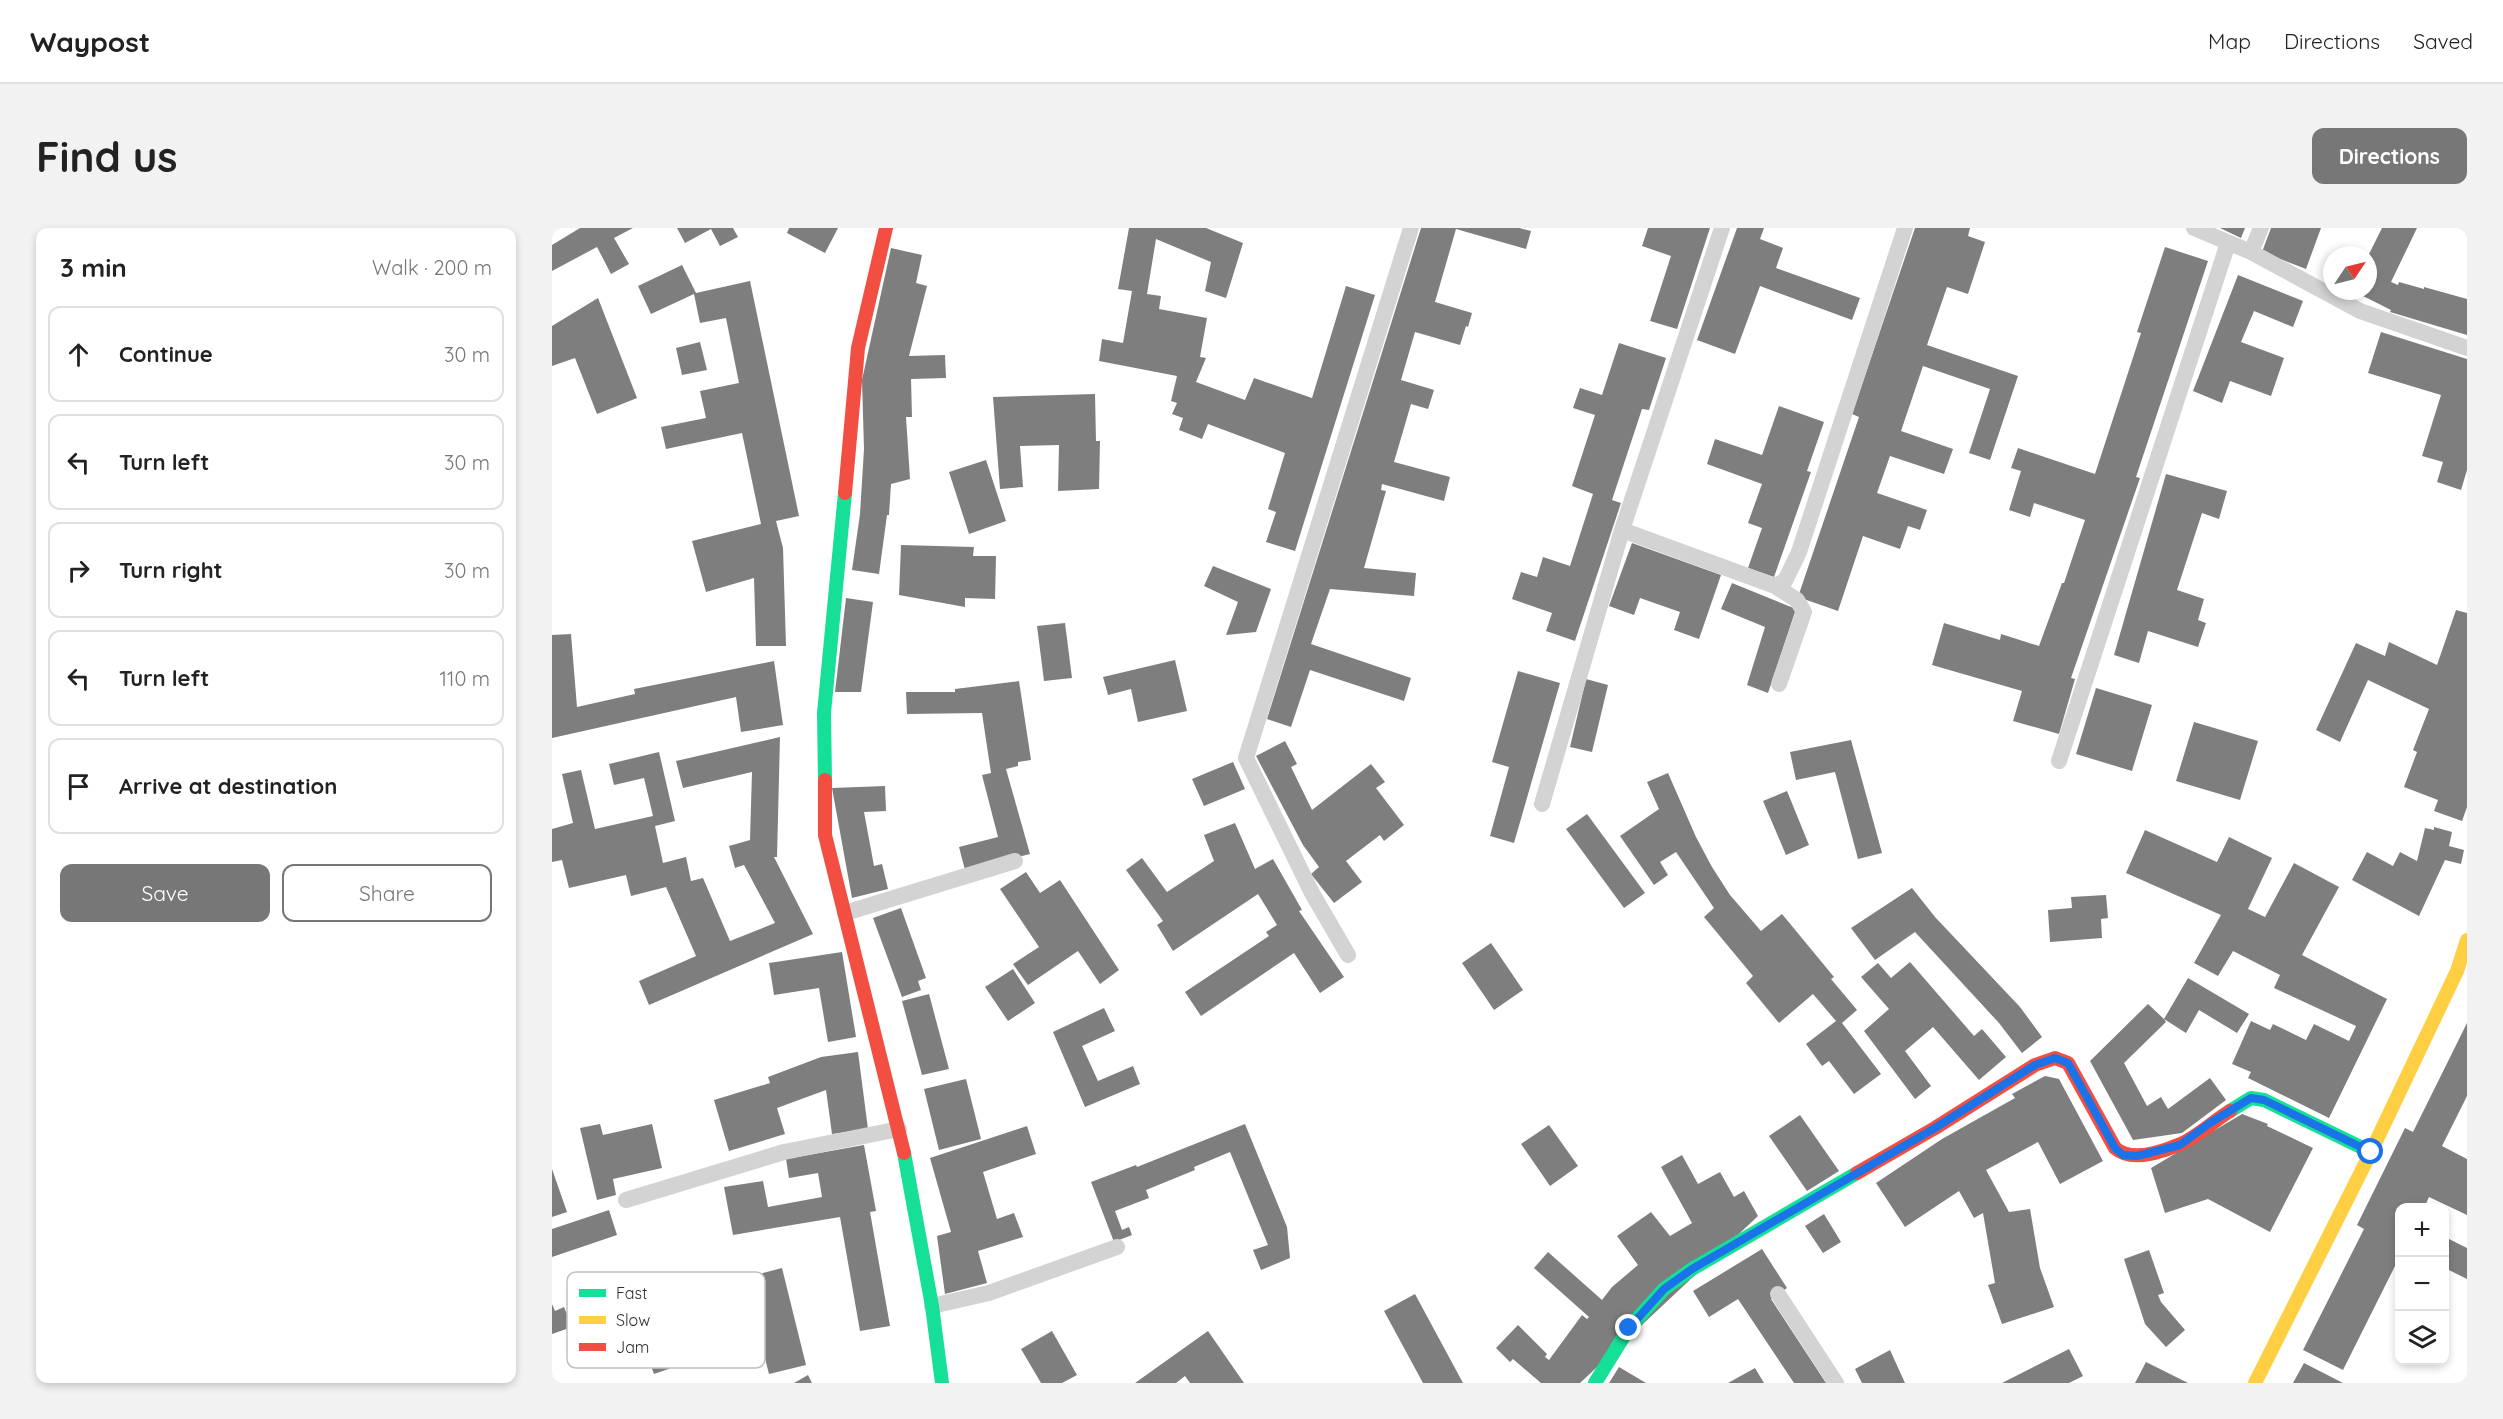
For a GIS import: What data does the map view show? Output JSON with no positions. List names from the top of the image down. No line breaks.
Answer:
{"legend":["Fast","Slow","Jam"],"north":"top right","page":{"header":"Waypost","nav":["Map","Directions","Saved"],"buttons":["Directions",["Save","Share"]],"title":"Find us","heading":["3 min","Walk · 200 m"],"list":[["Continue","30 m"],["Turn left","30 m"],["Turn right","30 m"],["Turn left","110 m"],"Arrive at destination"],"map_buttons":["+","−"]}}
